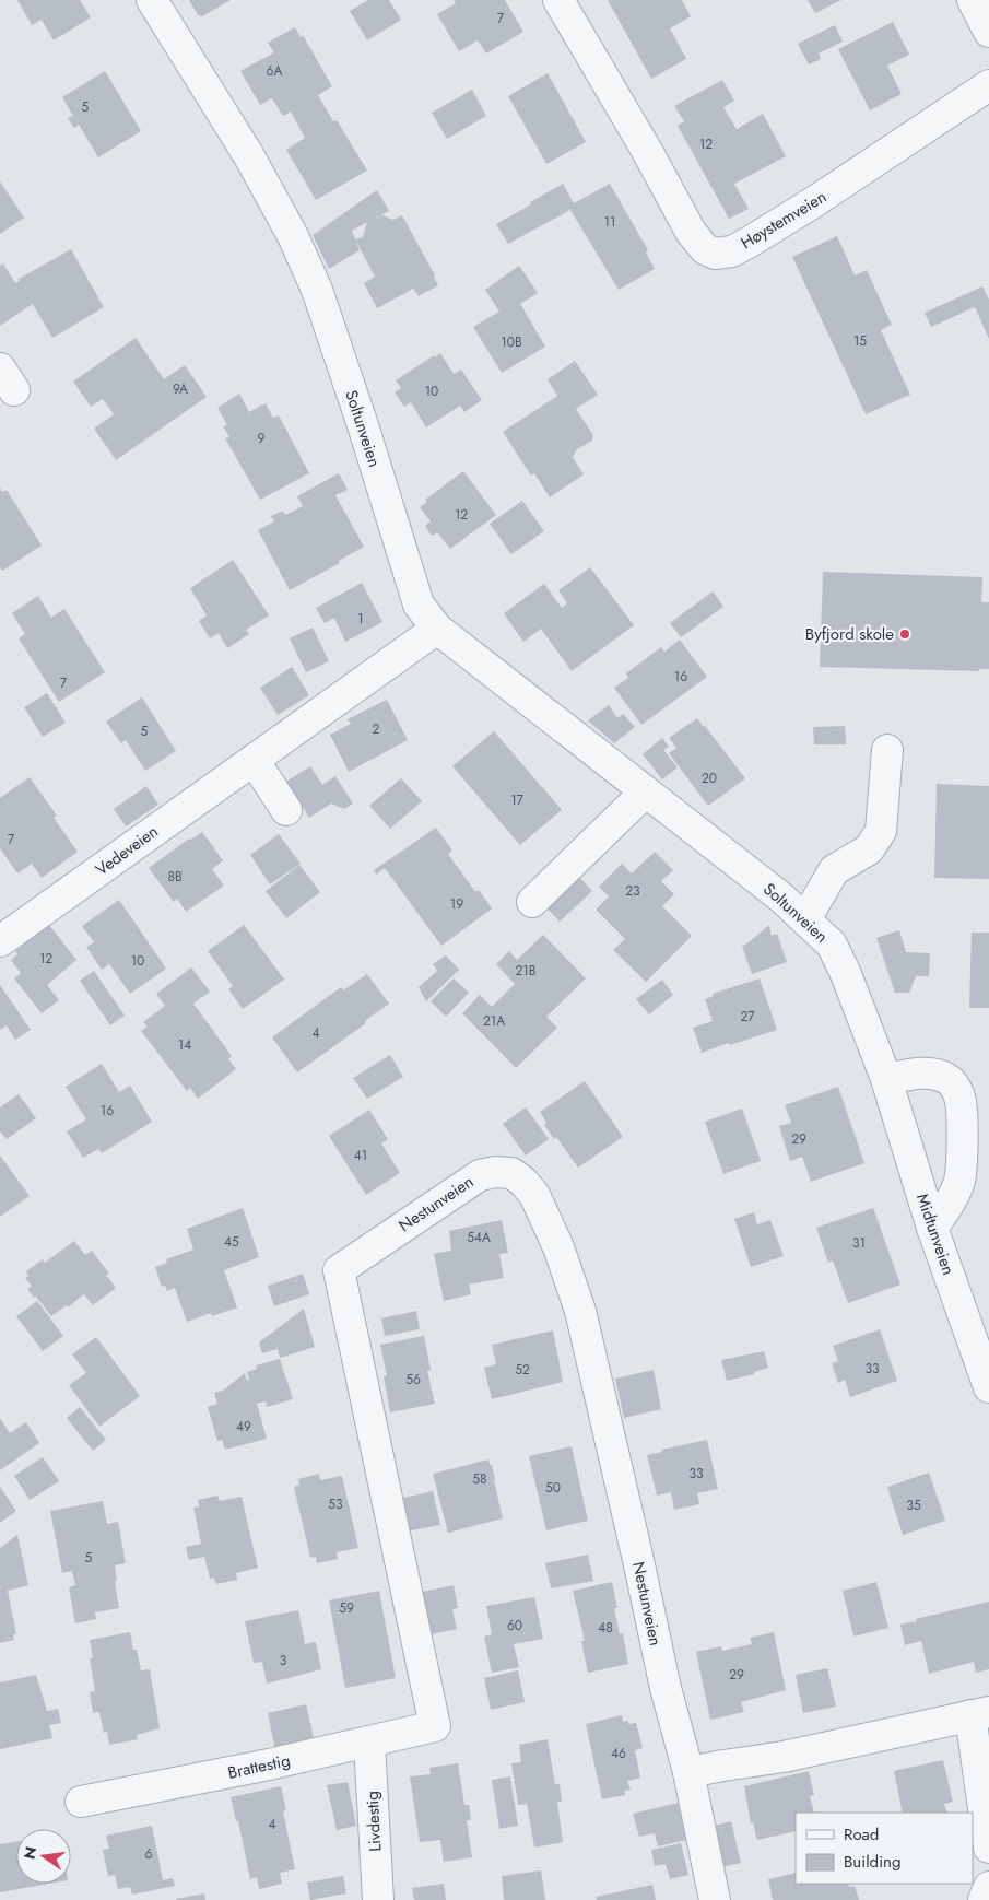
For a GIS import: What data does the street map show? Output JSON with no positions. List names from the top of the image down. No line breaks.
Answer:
{"streets":{"street":["Høystemveien","Soltunveien","Vedeveien","Nestunveien","Midtunveien","Brattestig","Livdestig"]},"crossings":[["Soltunveien","Vedeveien"],["Soltunveien","Midtunveien"],["Nestunveien","Brattestig"],["Brattestig","Livdestig"]],"places":["Byfjord skole"],"house_numbers":["7","6A","5","12","11","15","10B","9A","10","9","12","1","16","7","2","5","20","17","7","8B","23","19","12","10","21B","27","21A","4","14","16","29","41","54A","45","31","33","52","56","49","33","58","50","53","35","5","59","60","48","3","29","46","4","6"],"legend":["Road","Building"],"north":"left"}
